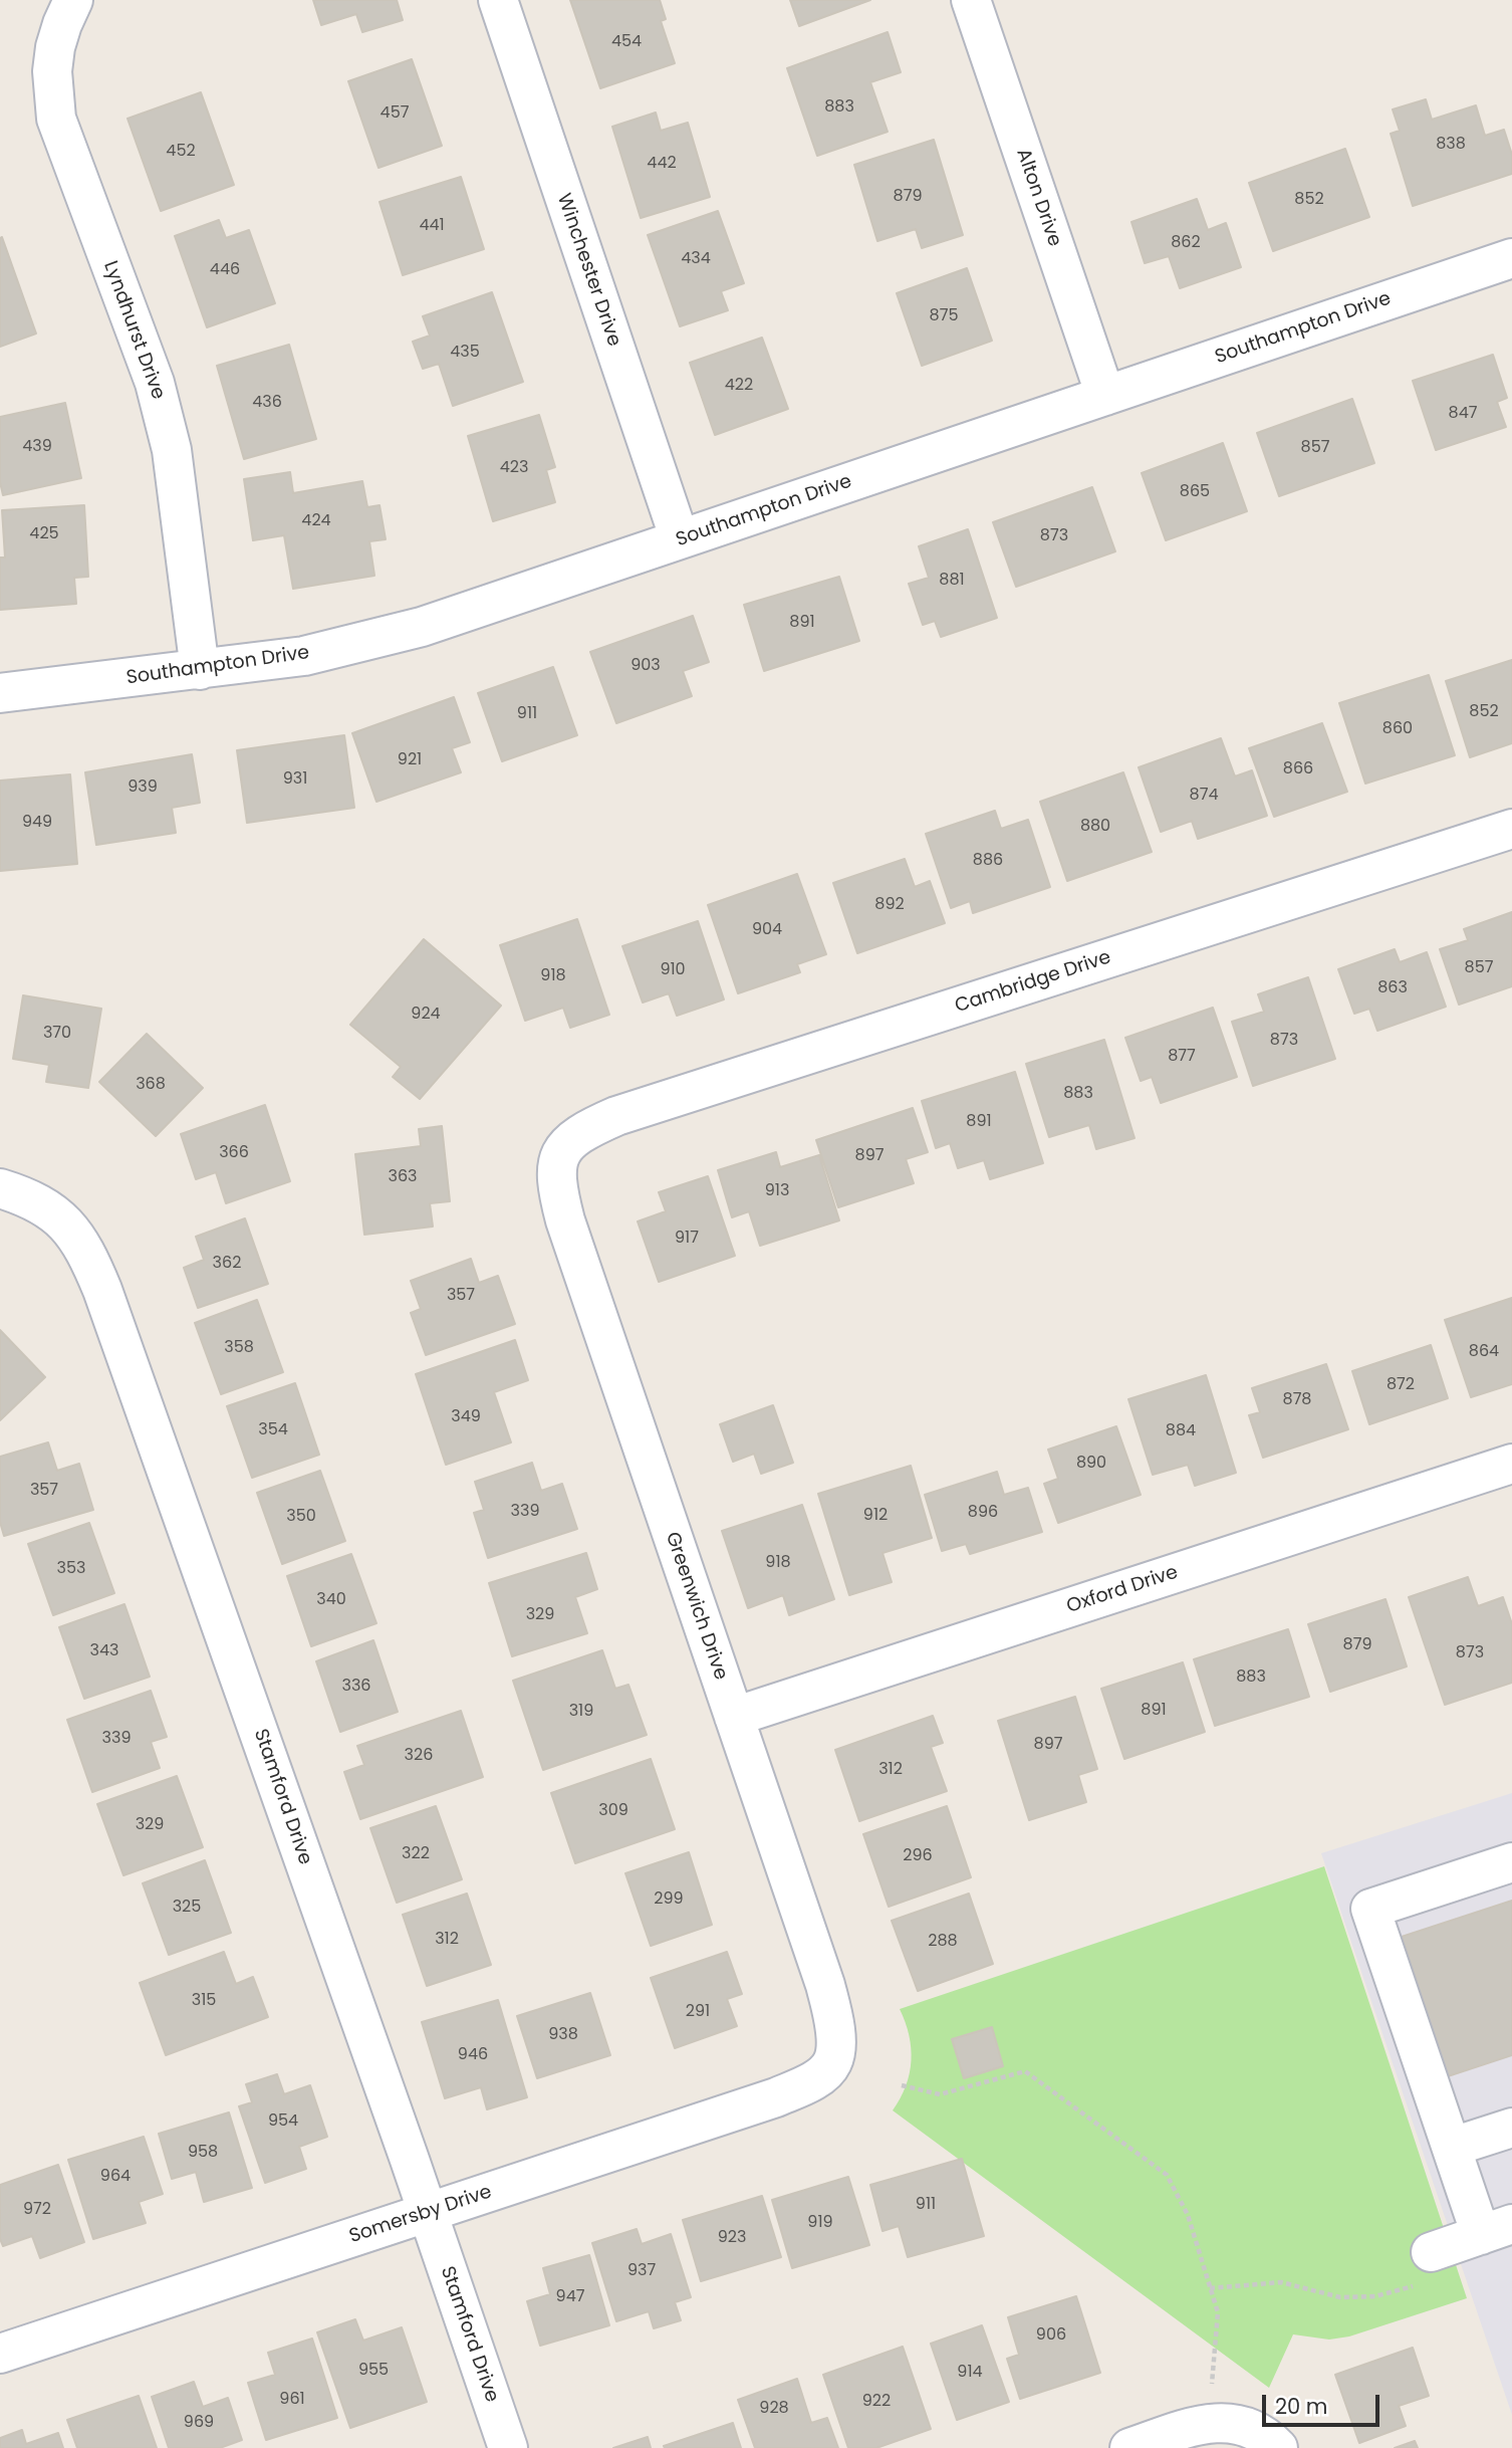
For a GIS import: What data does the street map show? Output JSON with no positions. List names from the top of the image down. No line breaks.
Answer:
{"streets":{"street":["Alton Drive","Winchester Drive","Southampton Drive","Lyndhurst Drive","Cambridge Drive","Oxford Drive","Greenwich Drive","Stamford Drive","Somersby Drive"]},"crossings":[["Alton Drive","Southampton Drive"],["Winchester Drive","Southampton Drive"],["Southampton Drive","Lyndhurst Drive"],["Cambridge Drive","Greenwich Drive"],["Oxford Drive","Greenwich Drive"],["Greenwich Drive","Somersby Drive"],["Stamford Drive","Somersby Drive"]],"house_numbers":["454","883","457","838","452","442","879","852","441","862","434","446","875","435","422","436","847","439","857","423","865","424","425","873","881","891","903","852","911","860","921","866","931","939","874","949","880","886","892","904","857","910","918","863","924","370","873","877","368","883","891","366","897","363","913","917","362","357","358","864","872","878","349","354","884","890","357","339","896","912","350","918","353","340","329","879","343","873","883","336","891","319","339","897","326","312","309","329","322","296","299","325","312","288","315","291","938","946","954","958","964","911","972","919","923","937","947","906","955","914","961","922","928","969"],"scale_bar":"20 m"}
